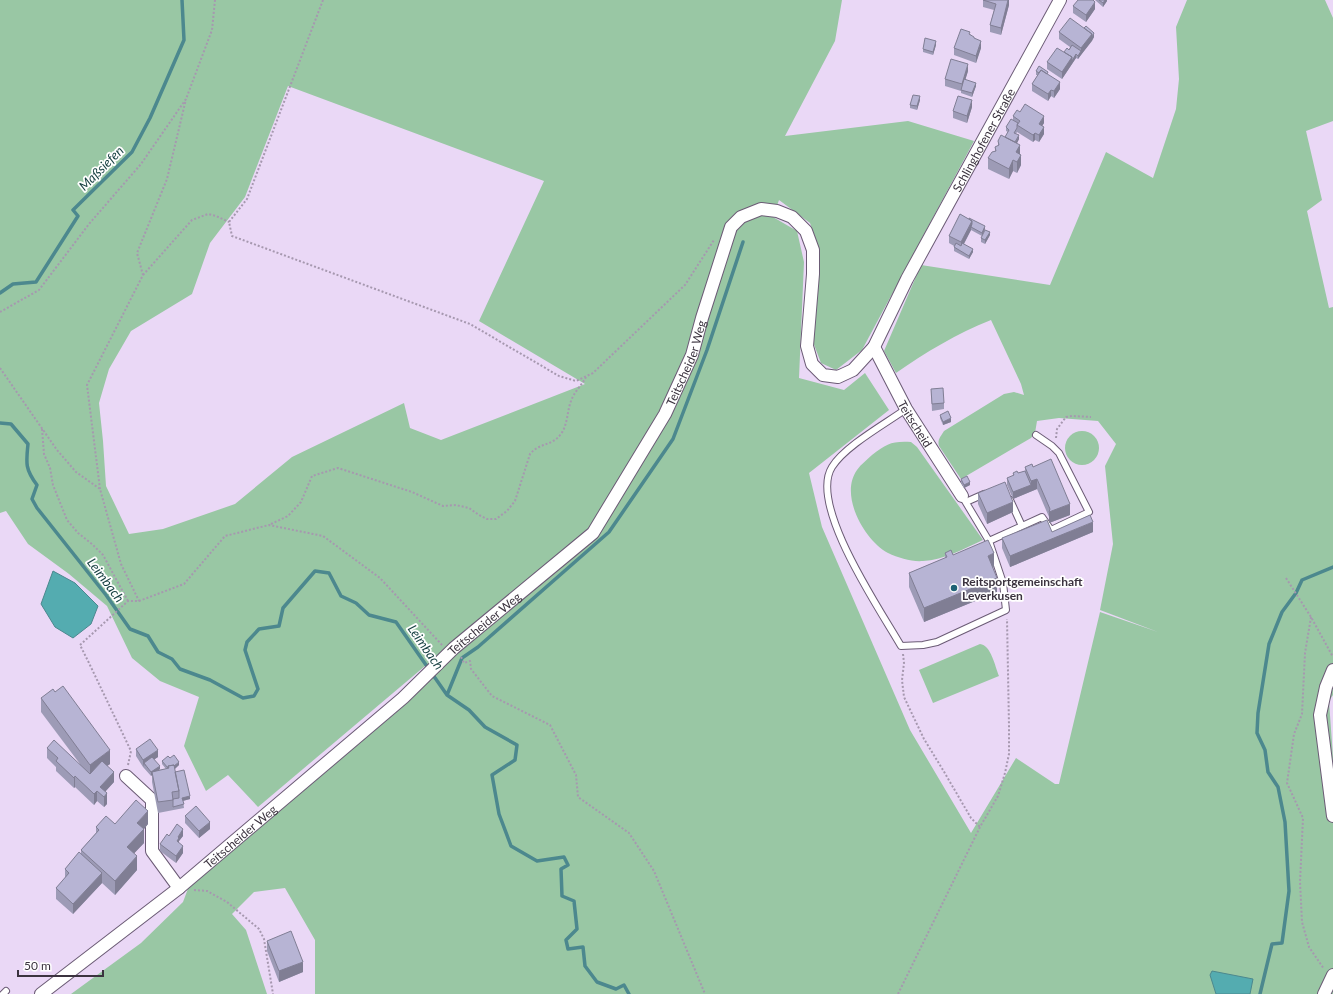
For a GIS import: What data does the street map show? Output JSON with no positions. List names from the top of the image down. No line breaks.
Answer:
{"streets":{"street":["Schlinghofener Straße","Teitscheider Weg","Teitscheid"]},"crossings":[["Schlinghofener Straße","Teitscheider Weg"],["Schlinghofener Straße","Teitscheid"]],"water":["Maßsiefen","Leimbach"],"places":["Reitsportgemeinschaft Leverkusen"],"scale_bar":"50 m"}
